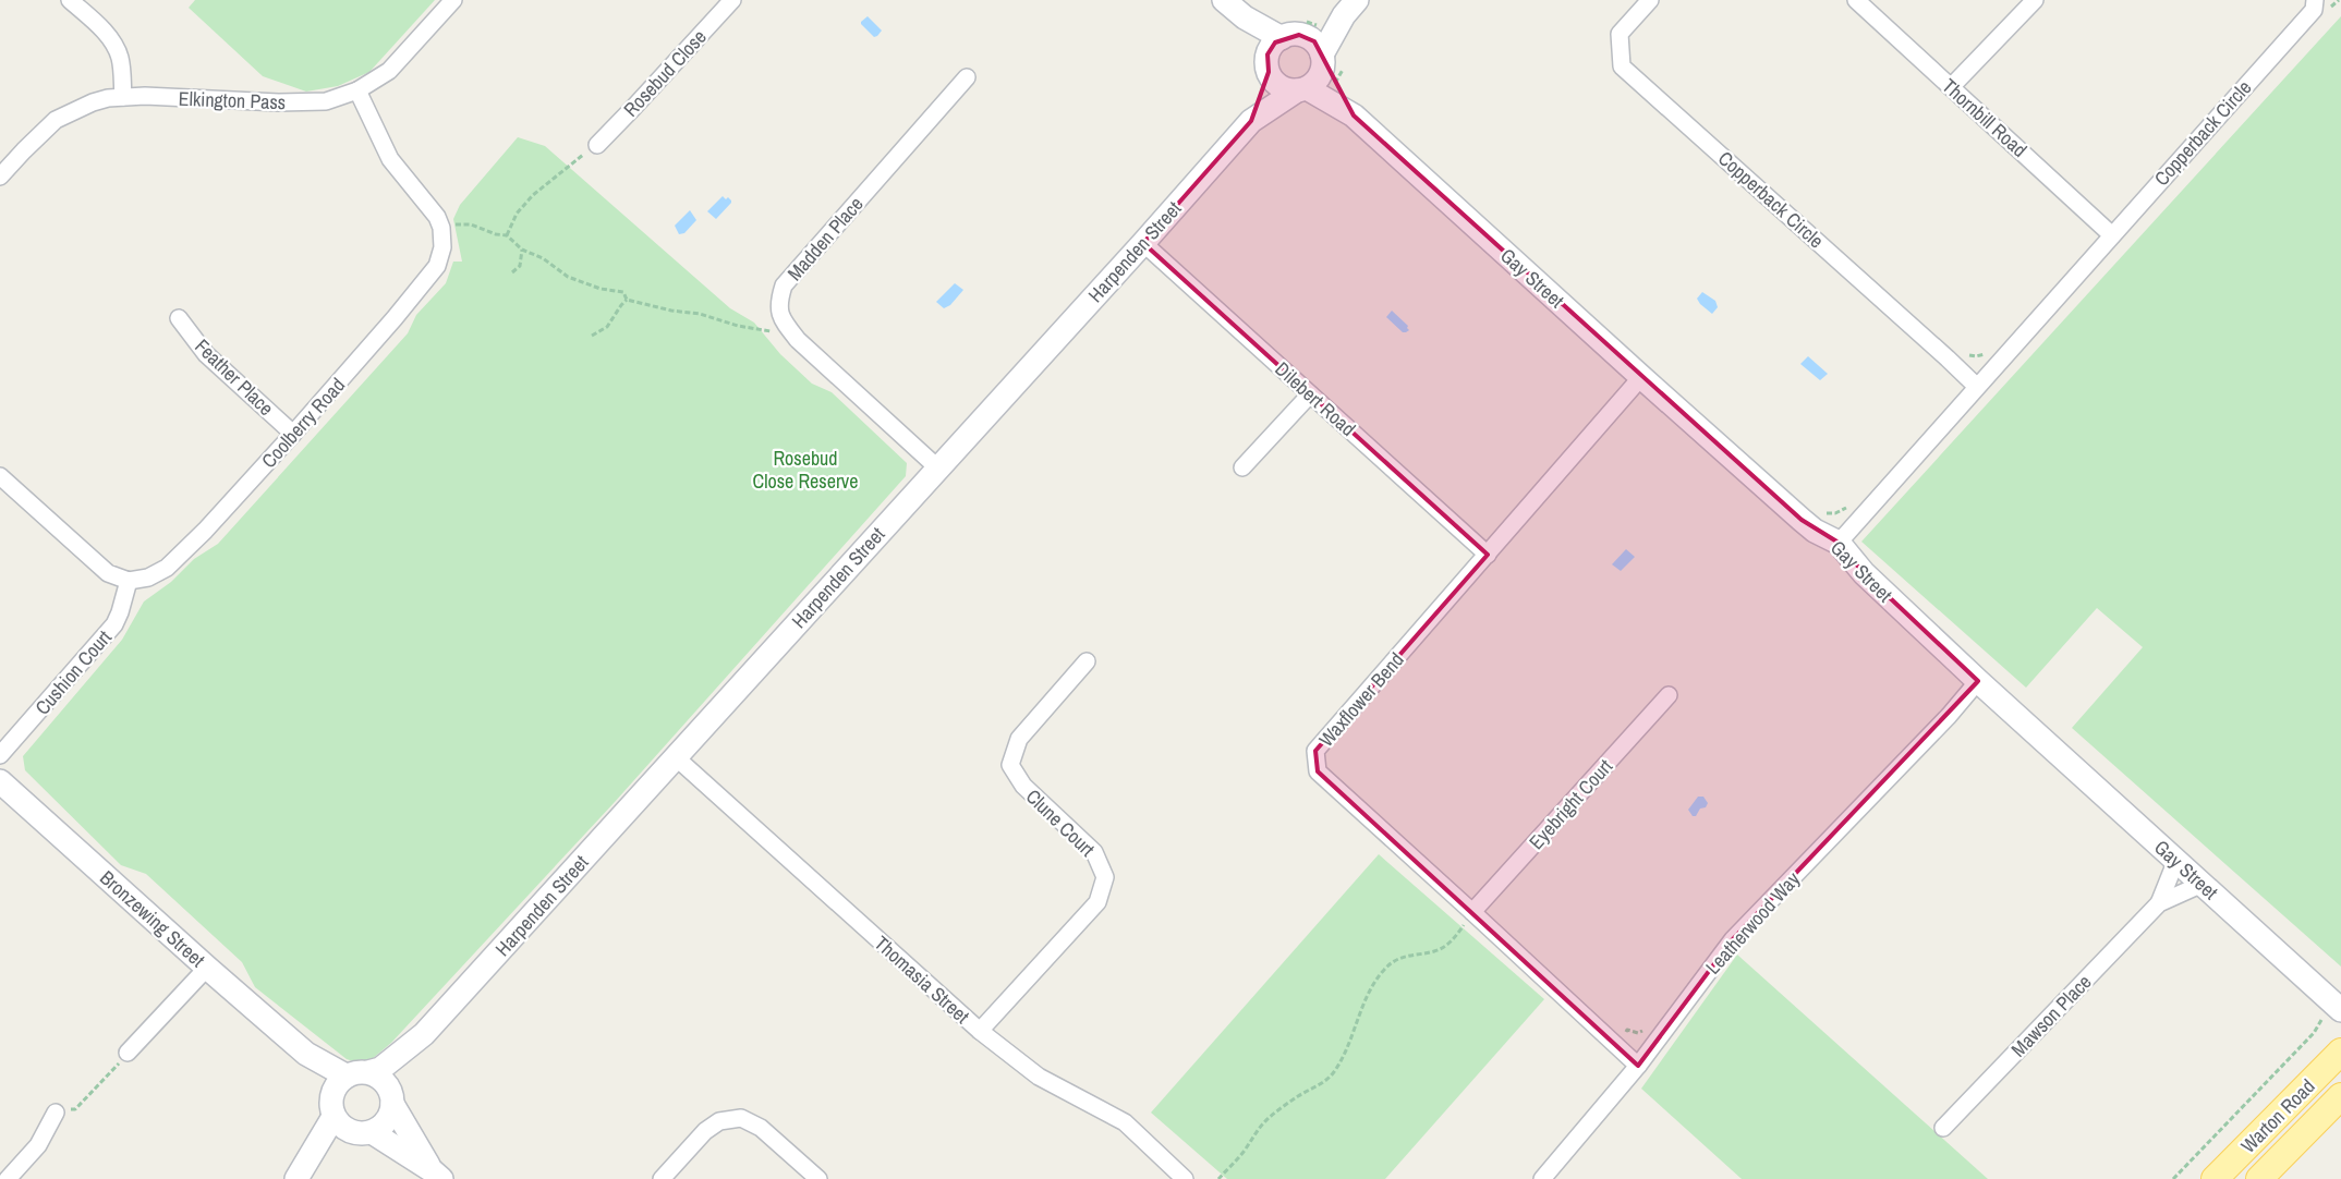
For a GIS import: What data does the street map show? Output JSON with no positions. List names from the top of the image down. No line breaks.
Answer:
{"streets":{"main road":["Warton Road"],"street":["Rosebud Close","Elkington Pass","Thornbill Road","Copperback Circle","Madden Place","Harpenden Street","Gay Street","Feather Place","Dilebert Road","Coolberry Road","Cushion Court","Waxflower Bend","Eyebright Court","Clune Court","Bronzewing Street","Leatherwood Way","Thomasia Street","Mawson Place"]},"crossings":[["Thornbill Road","Copperback Circle"],["Copperback Circle","Gay Street"],["Harpenden Street","Gay Street"],["Harpenden Street","Dilebert Road"],["Harpenden Street","Bronzewing Street"],["Harpenden Street","Thomasia Street"],["Gay Street","Waxflower Bend"],["Gay Street","Leatherwood Way"],["Gay Street","Mawson Place"],["Feather Place","Coolberry Road"],["Dilebert Road","Waxflower Bend"],["Coolberry Road","Cushion Court"],["Waxflower Bend","Eyebright Court"],["Waxflower Bend","Leatherwood Way"],["Clune Court","Thomasia Street"]],"parks":["Rosebud Close Reserve"]}
